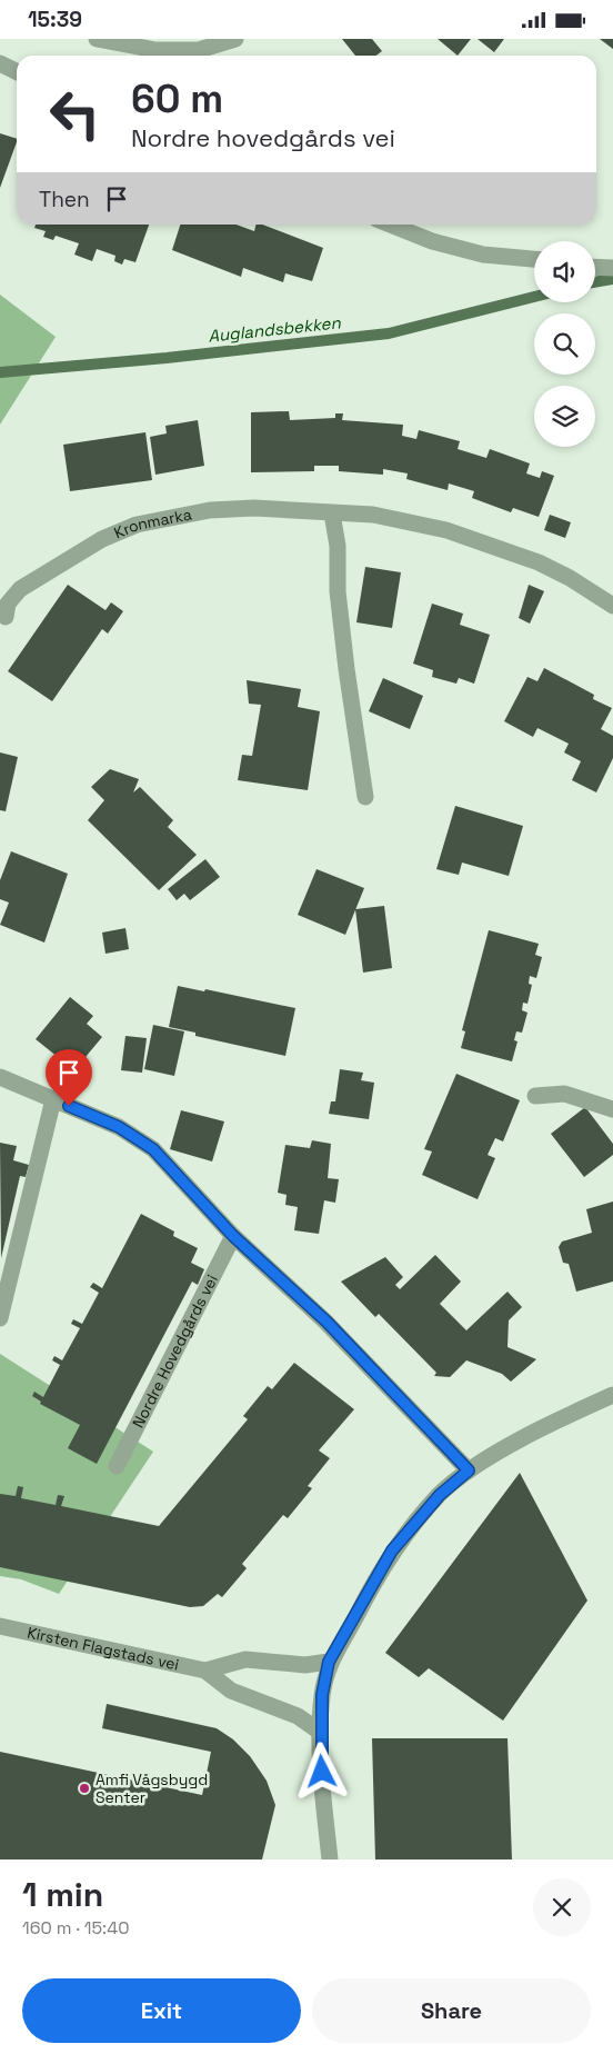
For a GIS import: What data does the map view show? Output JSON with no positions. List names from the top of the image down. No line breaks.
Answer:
{"streets":{"street":["Kronmarka","Nordre Hovedgårds vei","Kirsten Flagstads vei"]},"water":["Auglandsbekken"],"places":["Amfi Vågsbygd Senter"],"page":{"status":"15:39","turn":["60 m","Nordre hovedgårds vei"],"then":"Then","heading":["1 min","160 m · 15:40"],"buttons":["Exit","Share"]}}
